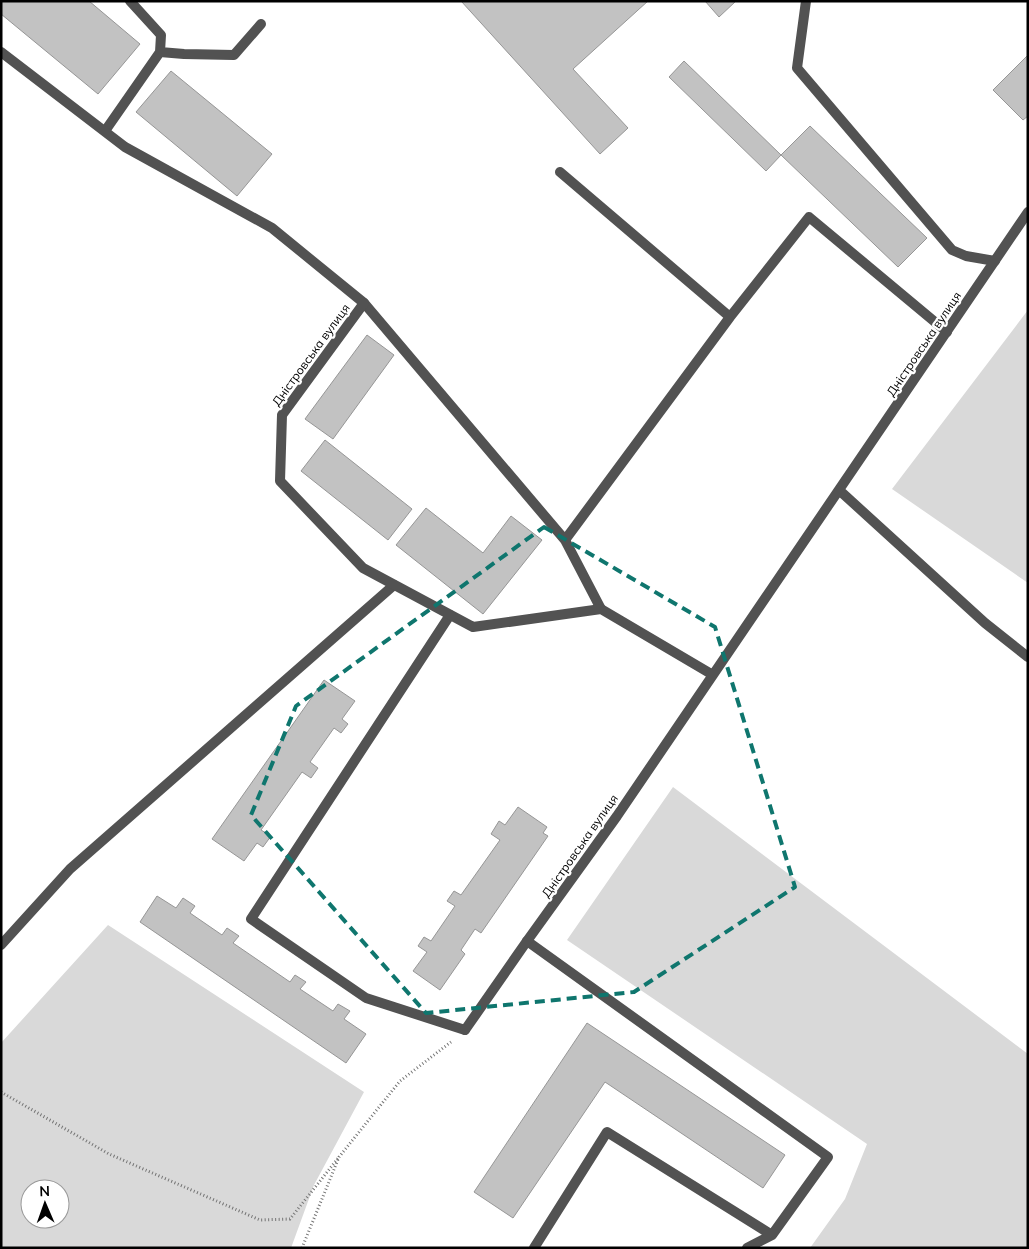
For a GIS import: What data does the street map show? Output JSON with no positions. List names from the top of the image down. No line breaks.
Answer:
{"streets":{"street":["Дністровська вулиця"]},"north":"top"}
